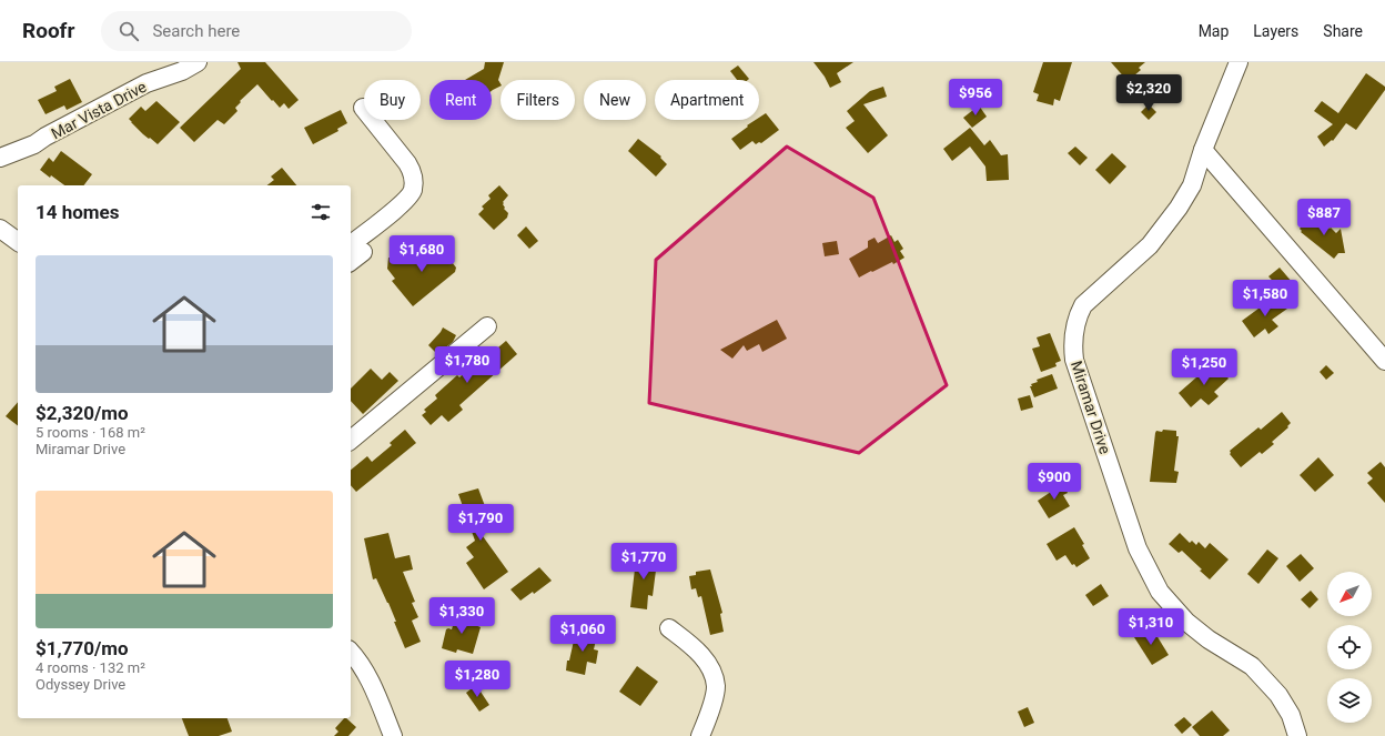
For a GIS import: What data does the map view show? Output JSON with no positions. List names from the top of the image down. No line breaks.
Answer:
{"streets":{"street":["Mar Vista Drive","Miramar Drive"]},"north":"bottom left","page":{"header":"Roofr","search":"Search here","nav":["Map","Layers","Share"],"price":["$2,320","$956","$887","$1,680","$1,580","$1,780","$1,250","$900","$1,790","$1,770","$1,330","$1,310","$1,060","$1,280"],"chip":["Buy","Rent","Filters","New","Apartment"],"heading":"14 homes","list":[{"name":"$2,320/mo","note":"5 rooms · 168 m² · Miramar Drive"},{"name":"$1,770/mo","note":"4 rooms · 132 m² · Odyssey Drive"}]}}
